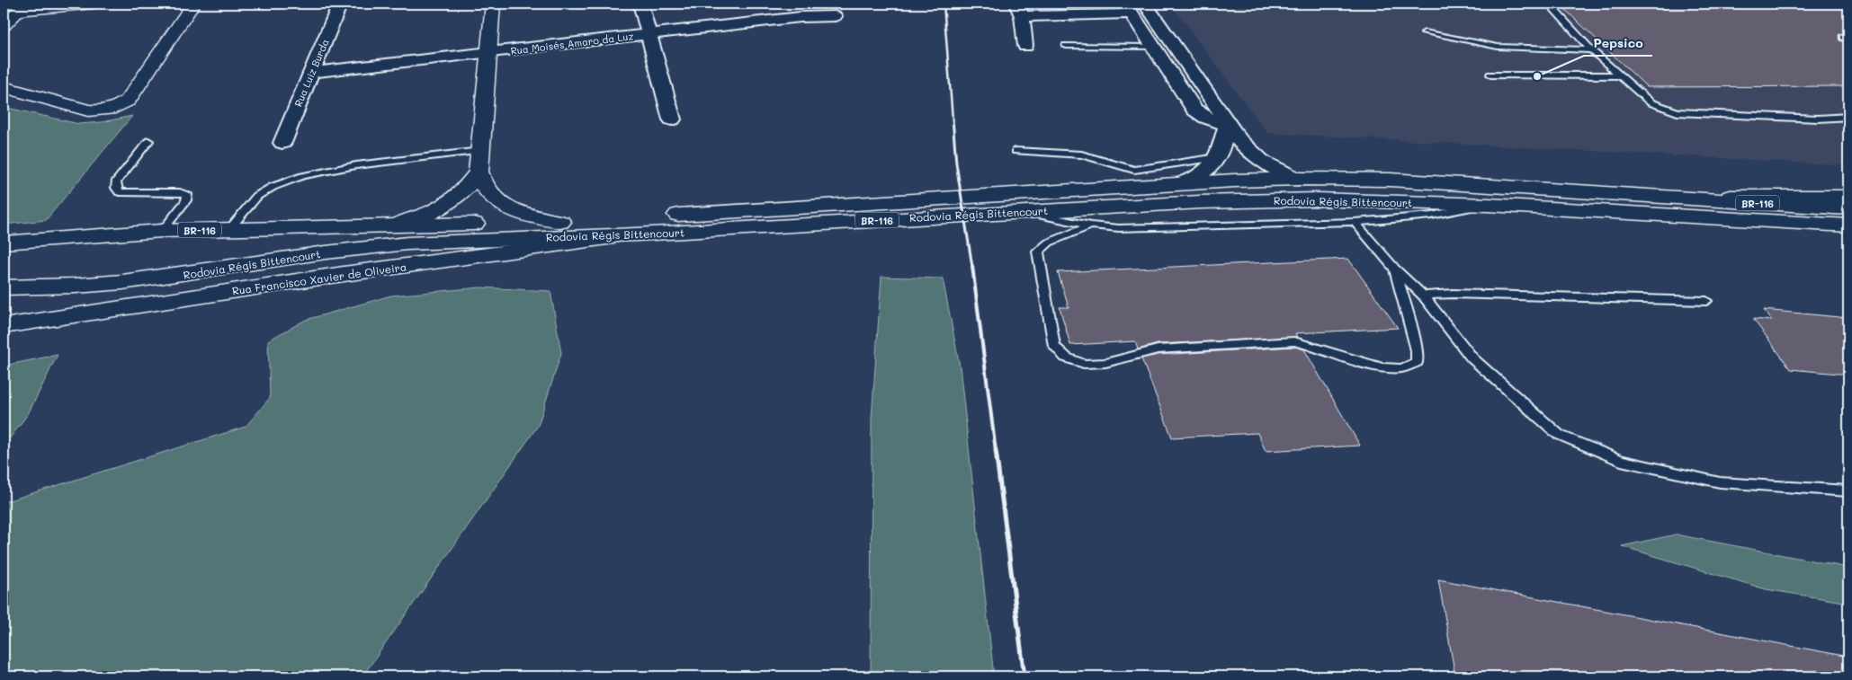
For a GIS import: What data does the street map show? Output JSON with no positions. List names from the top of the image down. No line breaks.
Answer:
{"streets":{"main road":["Rodovia Régis Bittencourt","BR-116","Rua Francisco Xavier de Oliveira"],"street":["Rua Moisés Amaro da Luz","Rua Luiz Burda"]},"crossings":[["Rua Moisés Amaro da Luz","Rua Luiz Burda"],["Rodovia Régis Bittencourt","BR-116"],["Rodovia Régis Bittencourt","Rua Francisco Xavier de Oliveira"]],"places":["Pepsico"]}
